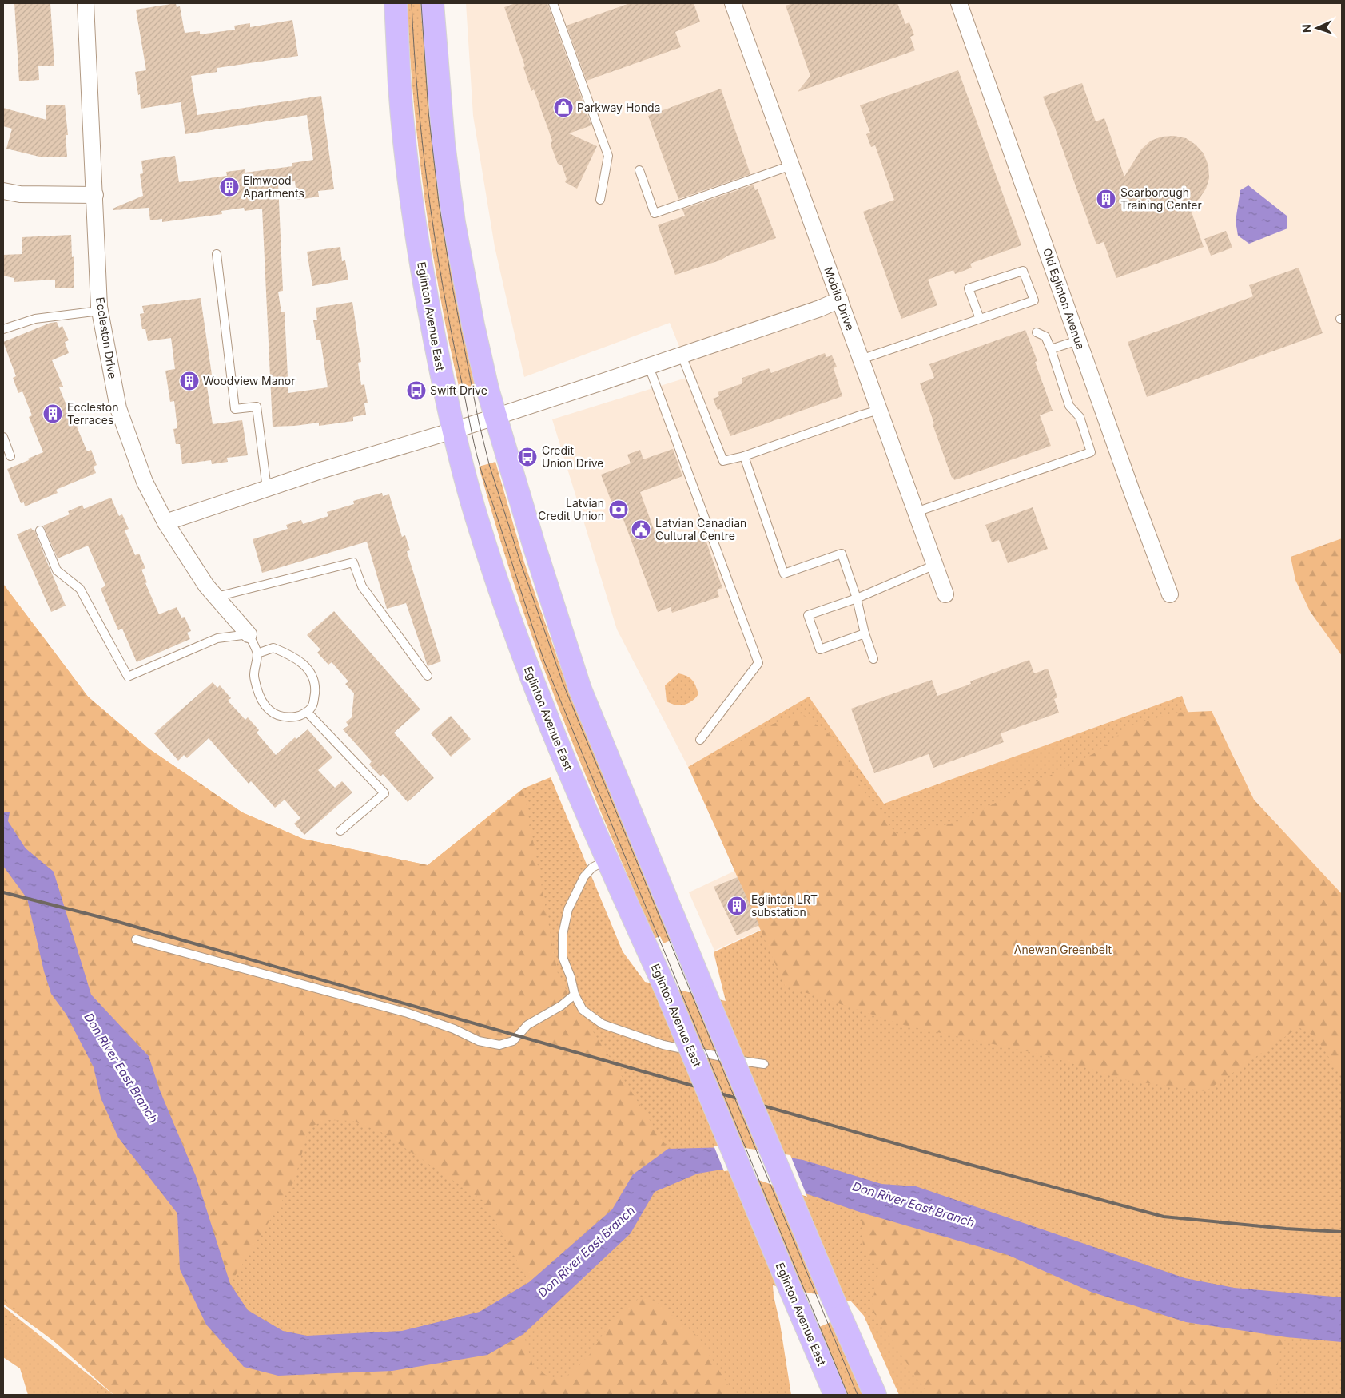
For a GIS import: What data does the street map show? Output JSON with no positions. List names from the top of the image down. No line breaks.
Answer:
{"streets":{"main road":["Eglinton Avenue East"],"street":["Mobile Drive","Old Eglinton Avenue","Eccleston Drive"]},"water":["Don River East Branch"],"parks":["Anewan Greenbelt"],"places":{"shop":["Parkway Honda"],"building":["Elmwood Apartments","Scarborough Training Center","Woodview Manor","Eccleston Terraces","Eglinton LRT substation"],"bus stop":["Swift Drive","Credit Union Drive"],"bank":["Latvian Credit Union"],"public building":["Latvian Canadian Cultural Centre"]},"north":"left"}
